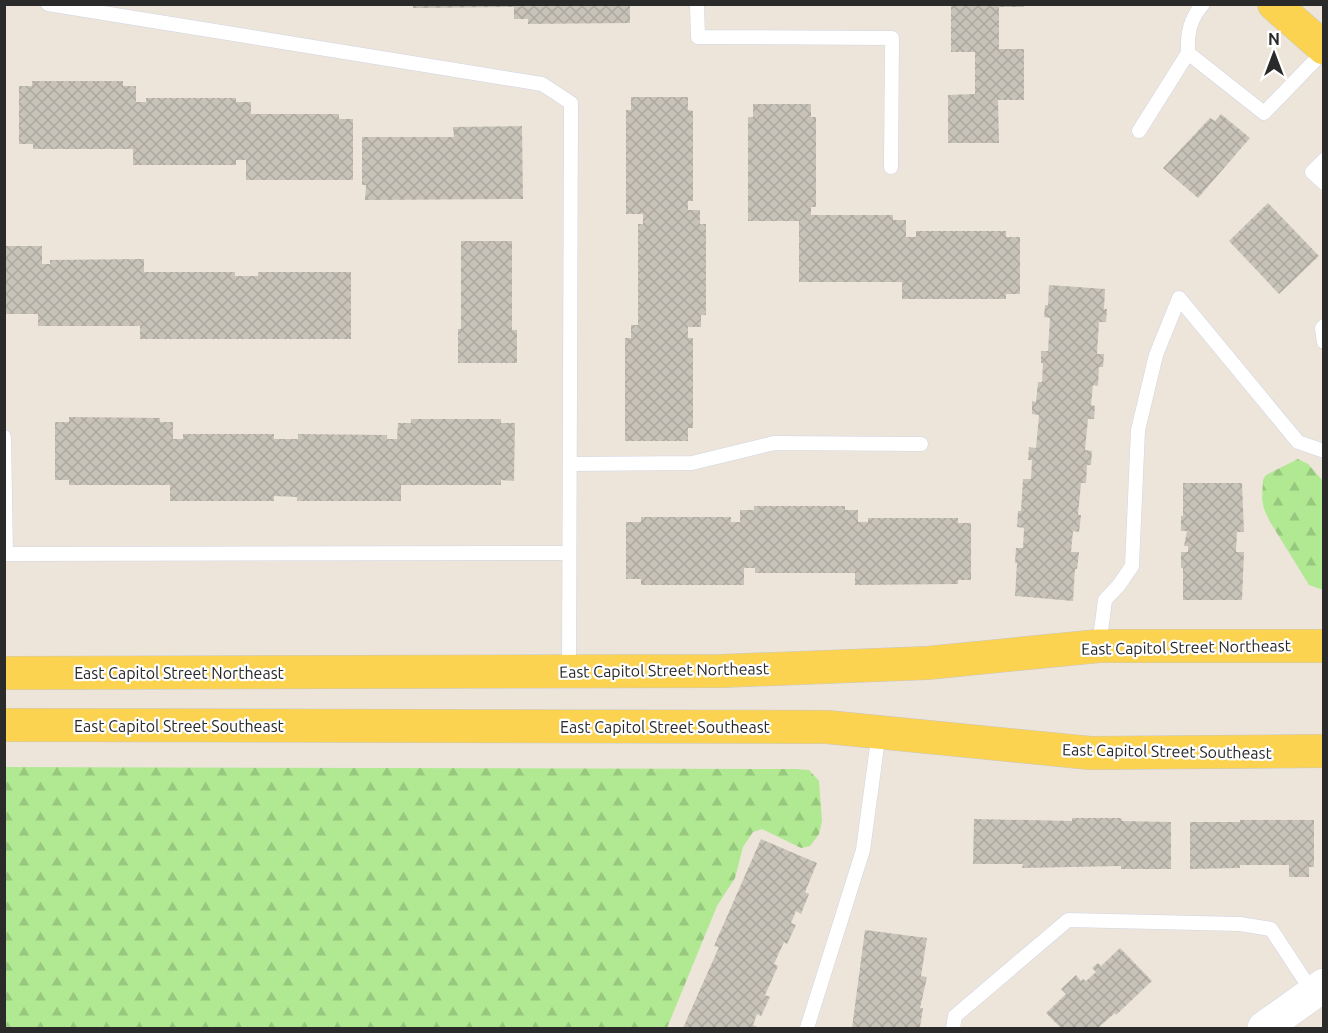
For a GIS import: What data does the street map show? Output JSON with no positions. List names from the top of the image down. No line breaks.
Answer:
{"streets":{"main road":["East Capitol Street Northeast","East Capitol Street Southeast"]},"north":"top"}
